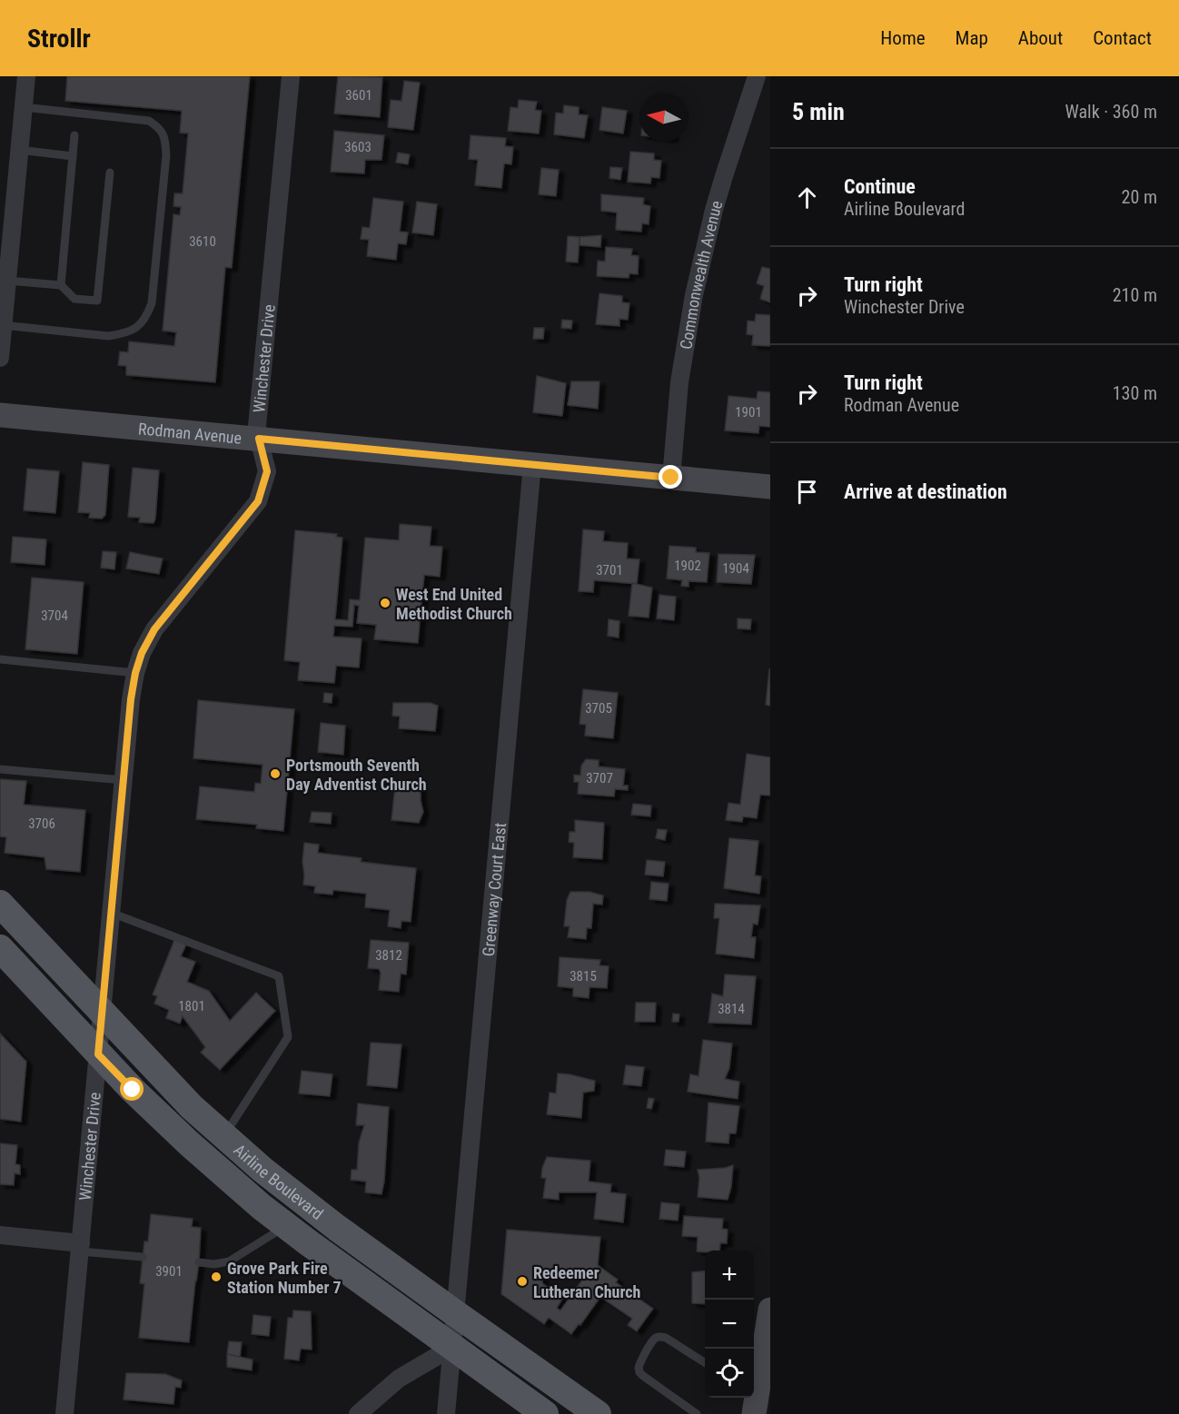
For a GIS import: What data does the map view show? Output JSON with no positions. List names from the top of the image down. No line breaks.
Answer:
{"streets":{"main road":["Airline Boulevard"],"street":["Commonwealth Avenue","Winchester Drive","Rodman Avenue","Greenway Court East"]},"crossings":[["Commonwealth Avenue","Rodman Avenue"],["Winchester Drive","Rodman Avenue"],["Winchester Drive","Airline Boulevard"],["Rodman Avenue","Greenway Court East"],["Greenway Court East","Airline Boulevard"]],"places":["West End United Methodist Church","Portsmouth Seventh Day Adventist Church","Grove Park Fire Station Number 7","Redeemer Lutheran Church"],"house_numbers":["3601","3603","3610","1901","1902","1904","3701","3704","3705","3707","3706","3812","3815","1801","3814","3901"],"north":"left","page":{"header":"Strollr","nav":["Home","Map","About","Contact"],"heading":["5 min","Walk · 360 m"],"list":[["Continue","Airline Boulevard","20 m"],["Turn right","Winchester Drive","210 m"],["Turn right","Rodman Avenue","130 m"],"Arrive at destination"],"map_buttons":["+","−"]}}
